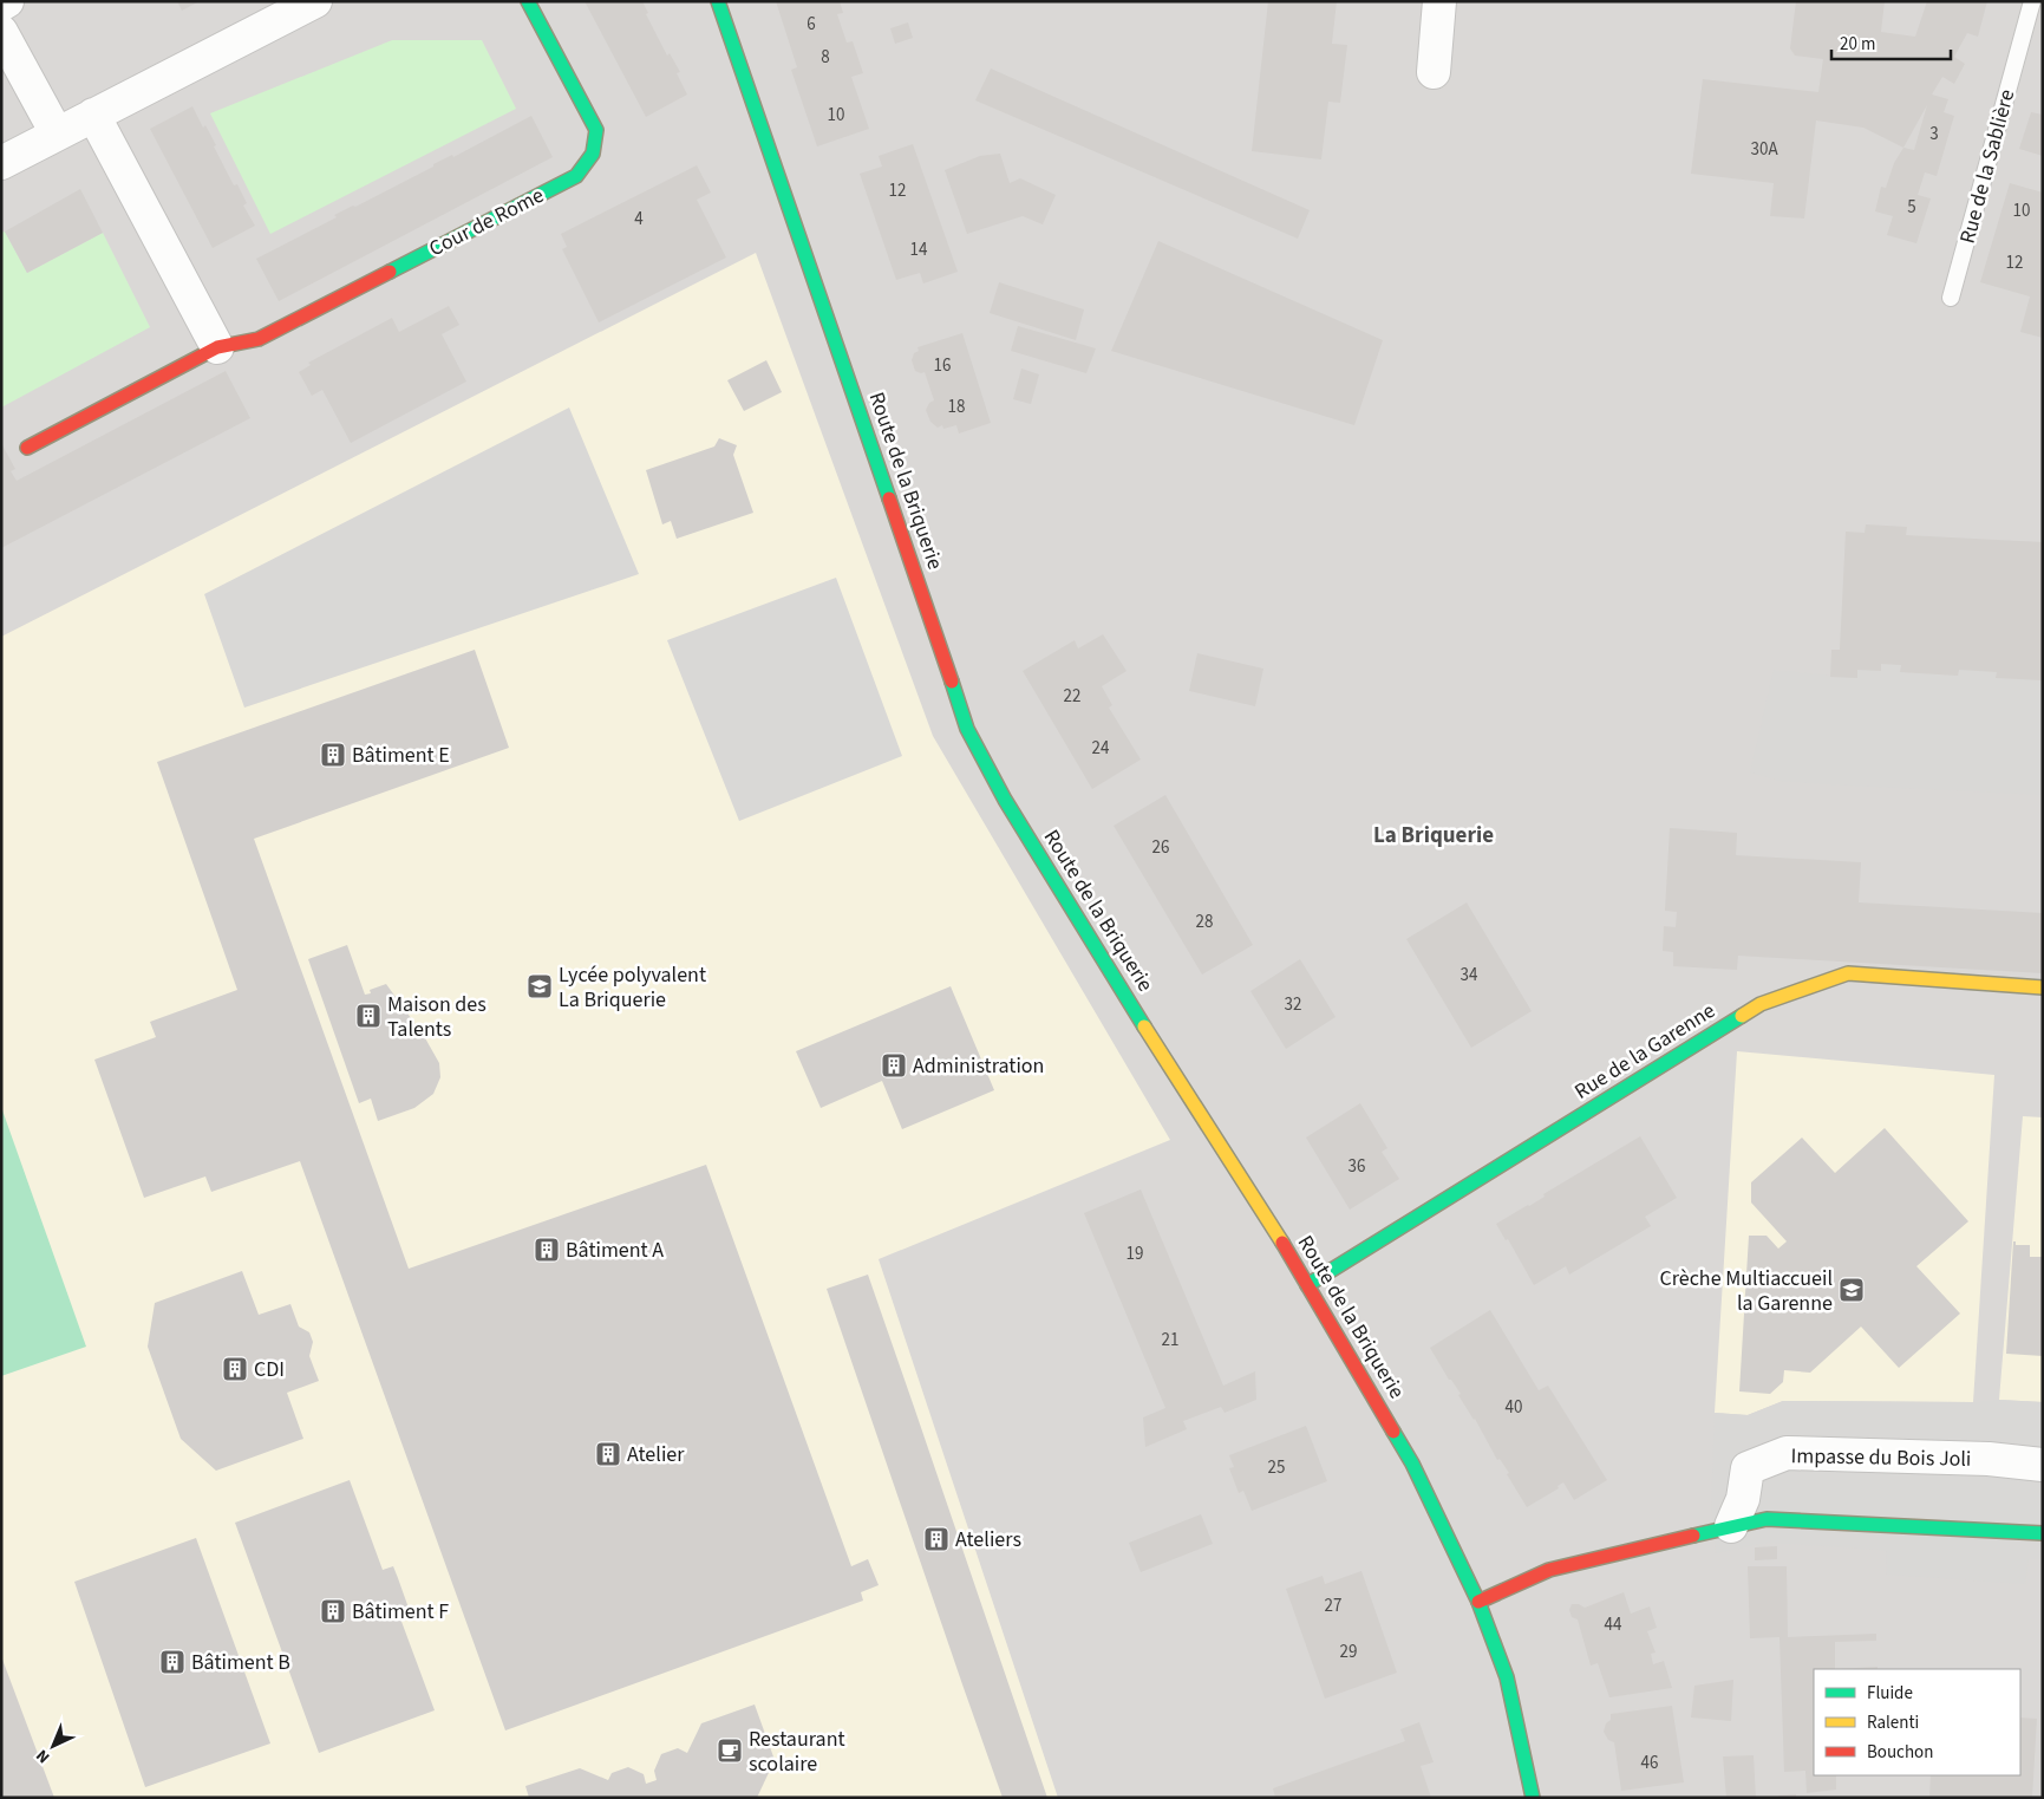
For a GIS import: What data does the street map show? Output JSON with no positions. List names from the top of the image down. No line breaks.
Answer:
{"streets":{"street":["Cour de Rome","Route de la Briquerie","Rue de la Garenne","Impasse du Bois Joli"],"lane":["Rue de la Sablière"]},"crossings":[["Route de la Briquerie","Rue de la Garenne"]],"districts":["La Briquerie"],"places":{"building":["Bâtiment E","Maison des Talents","Administration","Bâtiment A","CDI","Atelier","Ateliers","Bâtiment F","Bâtiment B"],"school or university":["Lycée polyvalent La Briquerie","Crèche Multiaccueil la Garenne"],"cafe":["Restaurant scolaire"]},"house_numbers":["6","8","10","3","30A","12","5","10","4","14","12","16","18","22","24","26","28","34","32","36","19","21","40","25","27","44","29","46"],"legend":["Fluide","Ralenti","Bouchon"],"scale_bar":"20 m","north":"bottom left"}
